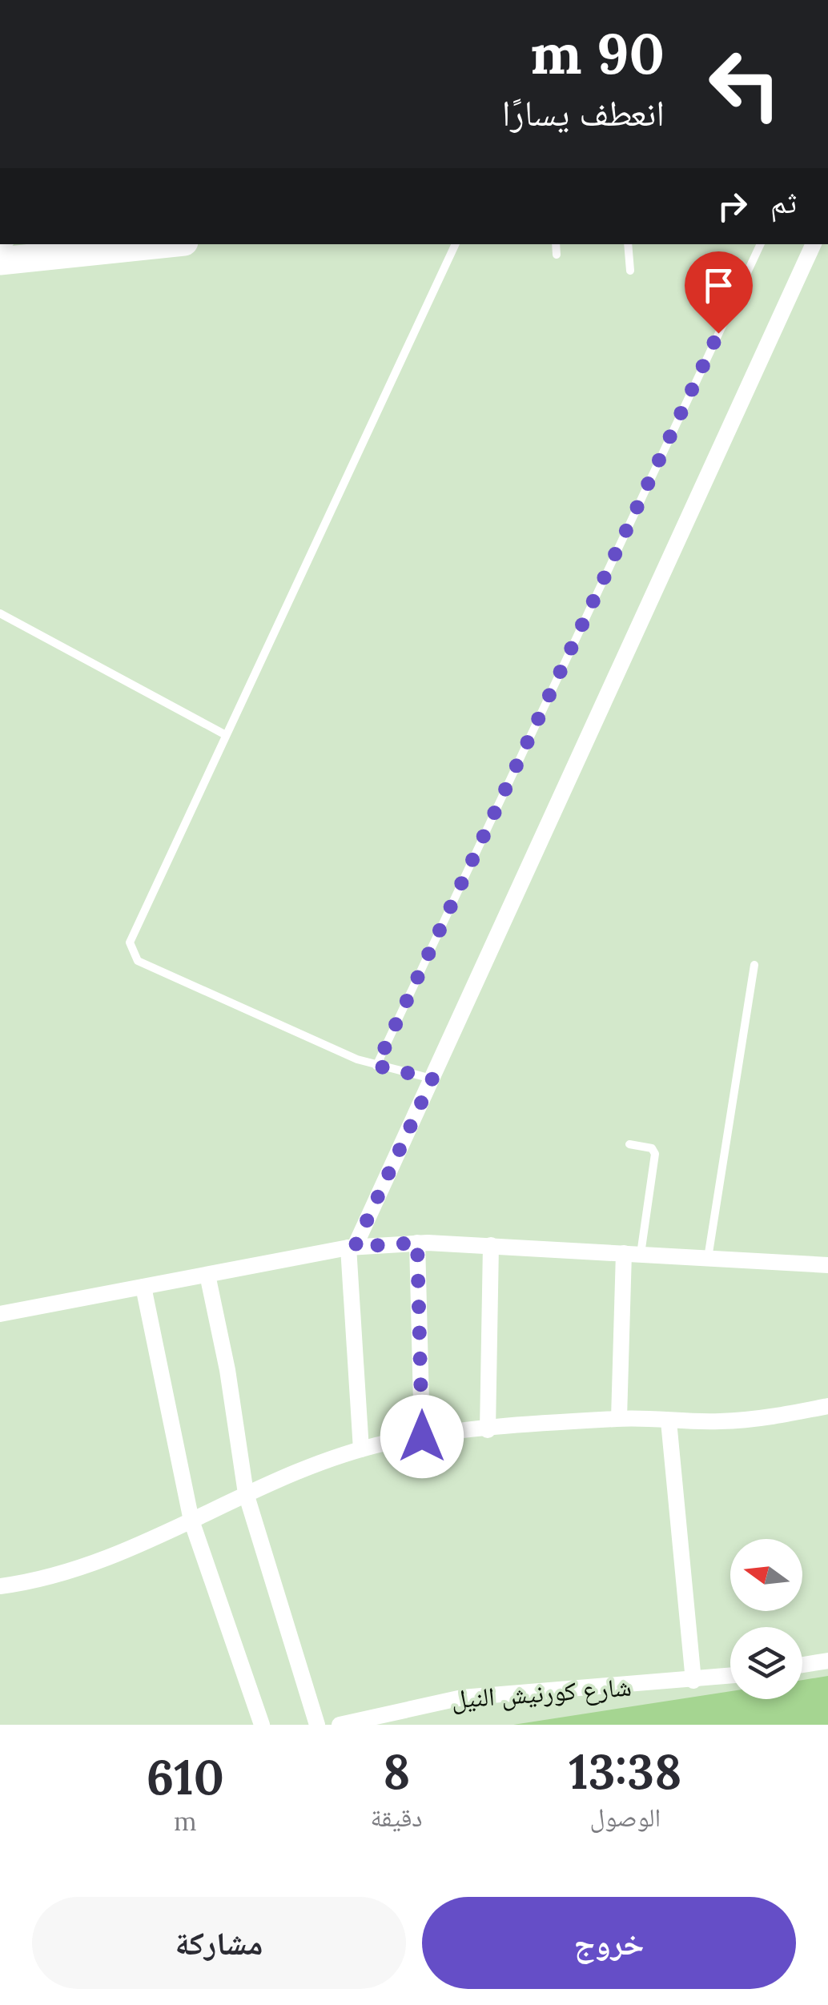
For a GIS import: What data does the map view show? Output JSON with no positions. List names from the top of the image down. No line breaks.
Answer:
{"streets":{"street":["شارع كورنيش النيل"]},"north":"left","page":{"turn":["90 m","انعطف يسارًا"],"then":"ثم","eta":["13:38","الوصول","8","دقيقة","610","m"],"buttons":["خروج","مشاركة"]}}
